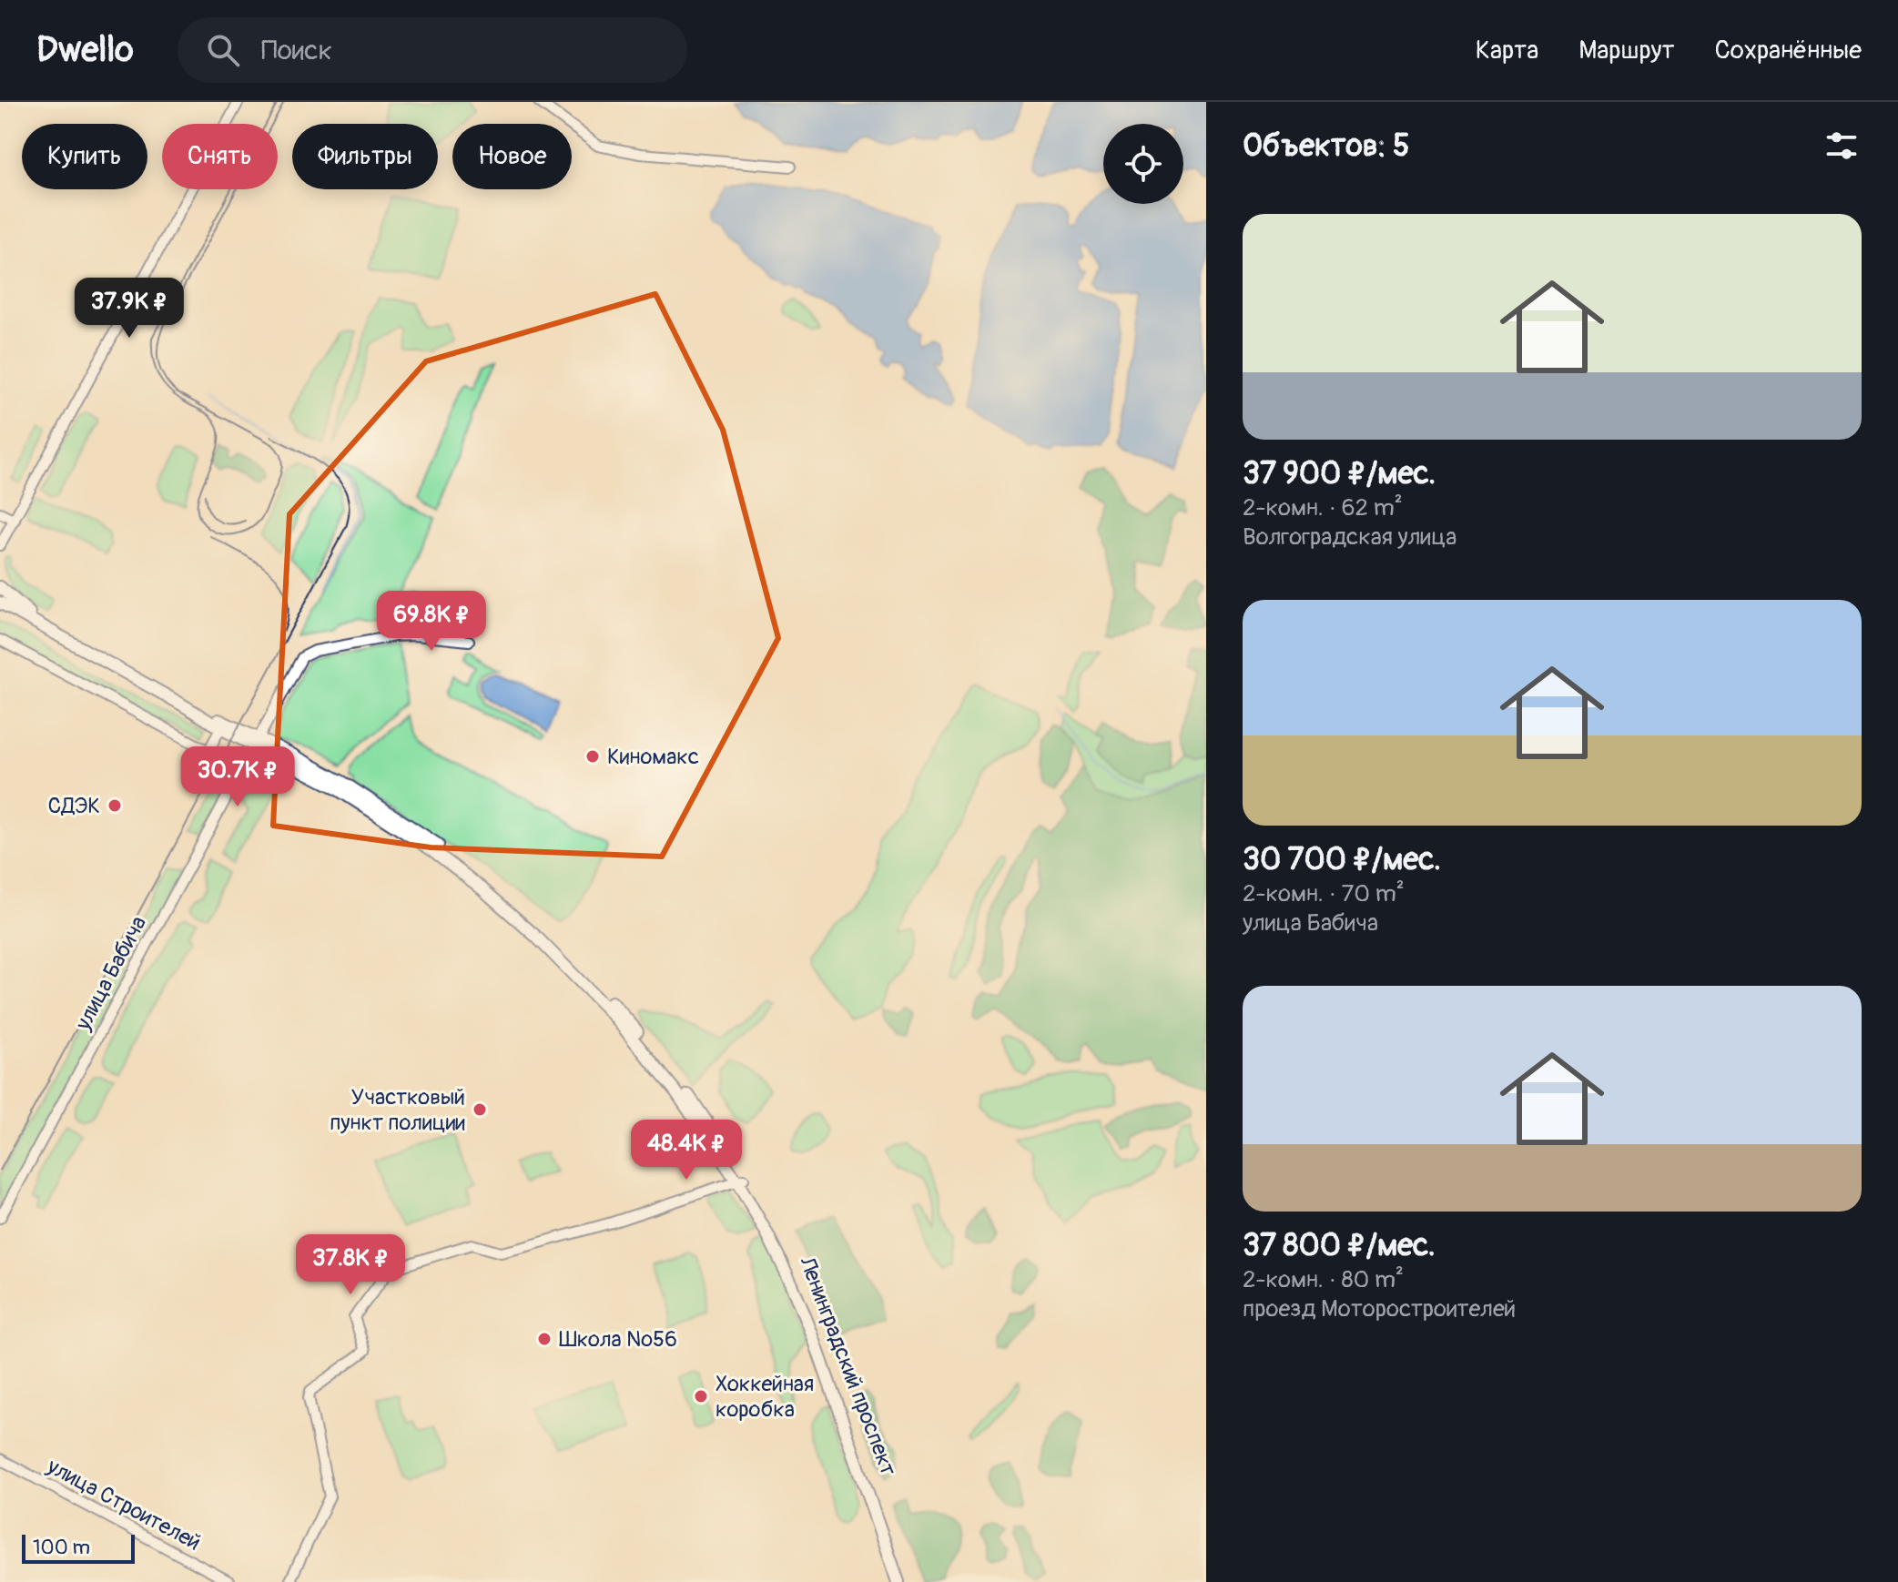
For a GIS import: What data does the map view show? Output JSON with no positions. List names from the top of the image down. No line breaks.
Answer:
{"streets":{"main road":["Ленинградский проспект"],"street":["улица Бабича","улица Строителей"]},"crossings":[["улица Бабича","Ленинградский проспект"]],"places":["Киномакс","СДЭК","Участковый пункт полиции","Школа №56","Хоккейная коробка"],"scale_bar":"100 m","page":{"header":"Dwello","search":"Поиск","nav":["Карта","Маршрут","Сохранённые"],"heading":"Объектов: 5","chip":["Купить","Снять","Фильтры","Новое"],"list":[{"name":"37 900 ₽/мес.","note":"2-комн. · 62 m² · Волгоградская улица"},{"name":"30 700 ₽/мес.","note":"2-комн. · 70 m² · улица Бабича"},{"name":"37 800 ₽/мес.","note":"2-комн. · 80 m² · проезд Моторостроителей"}],"price":["37.9K ₽","69.8K ₽","30.7K ₽","48.4K ₽","37.8K ₽"],"scale":"100 m"}}
